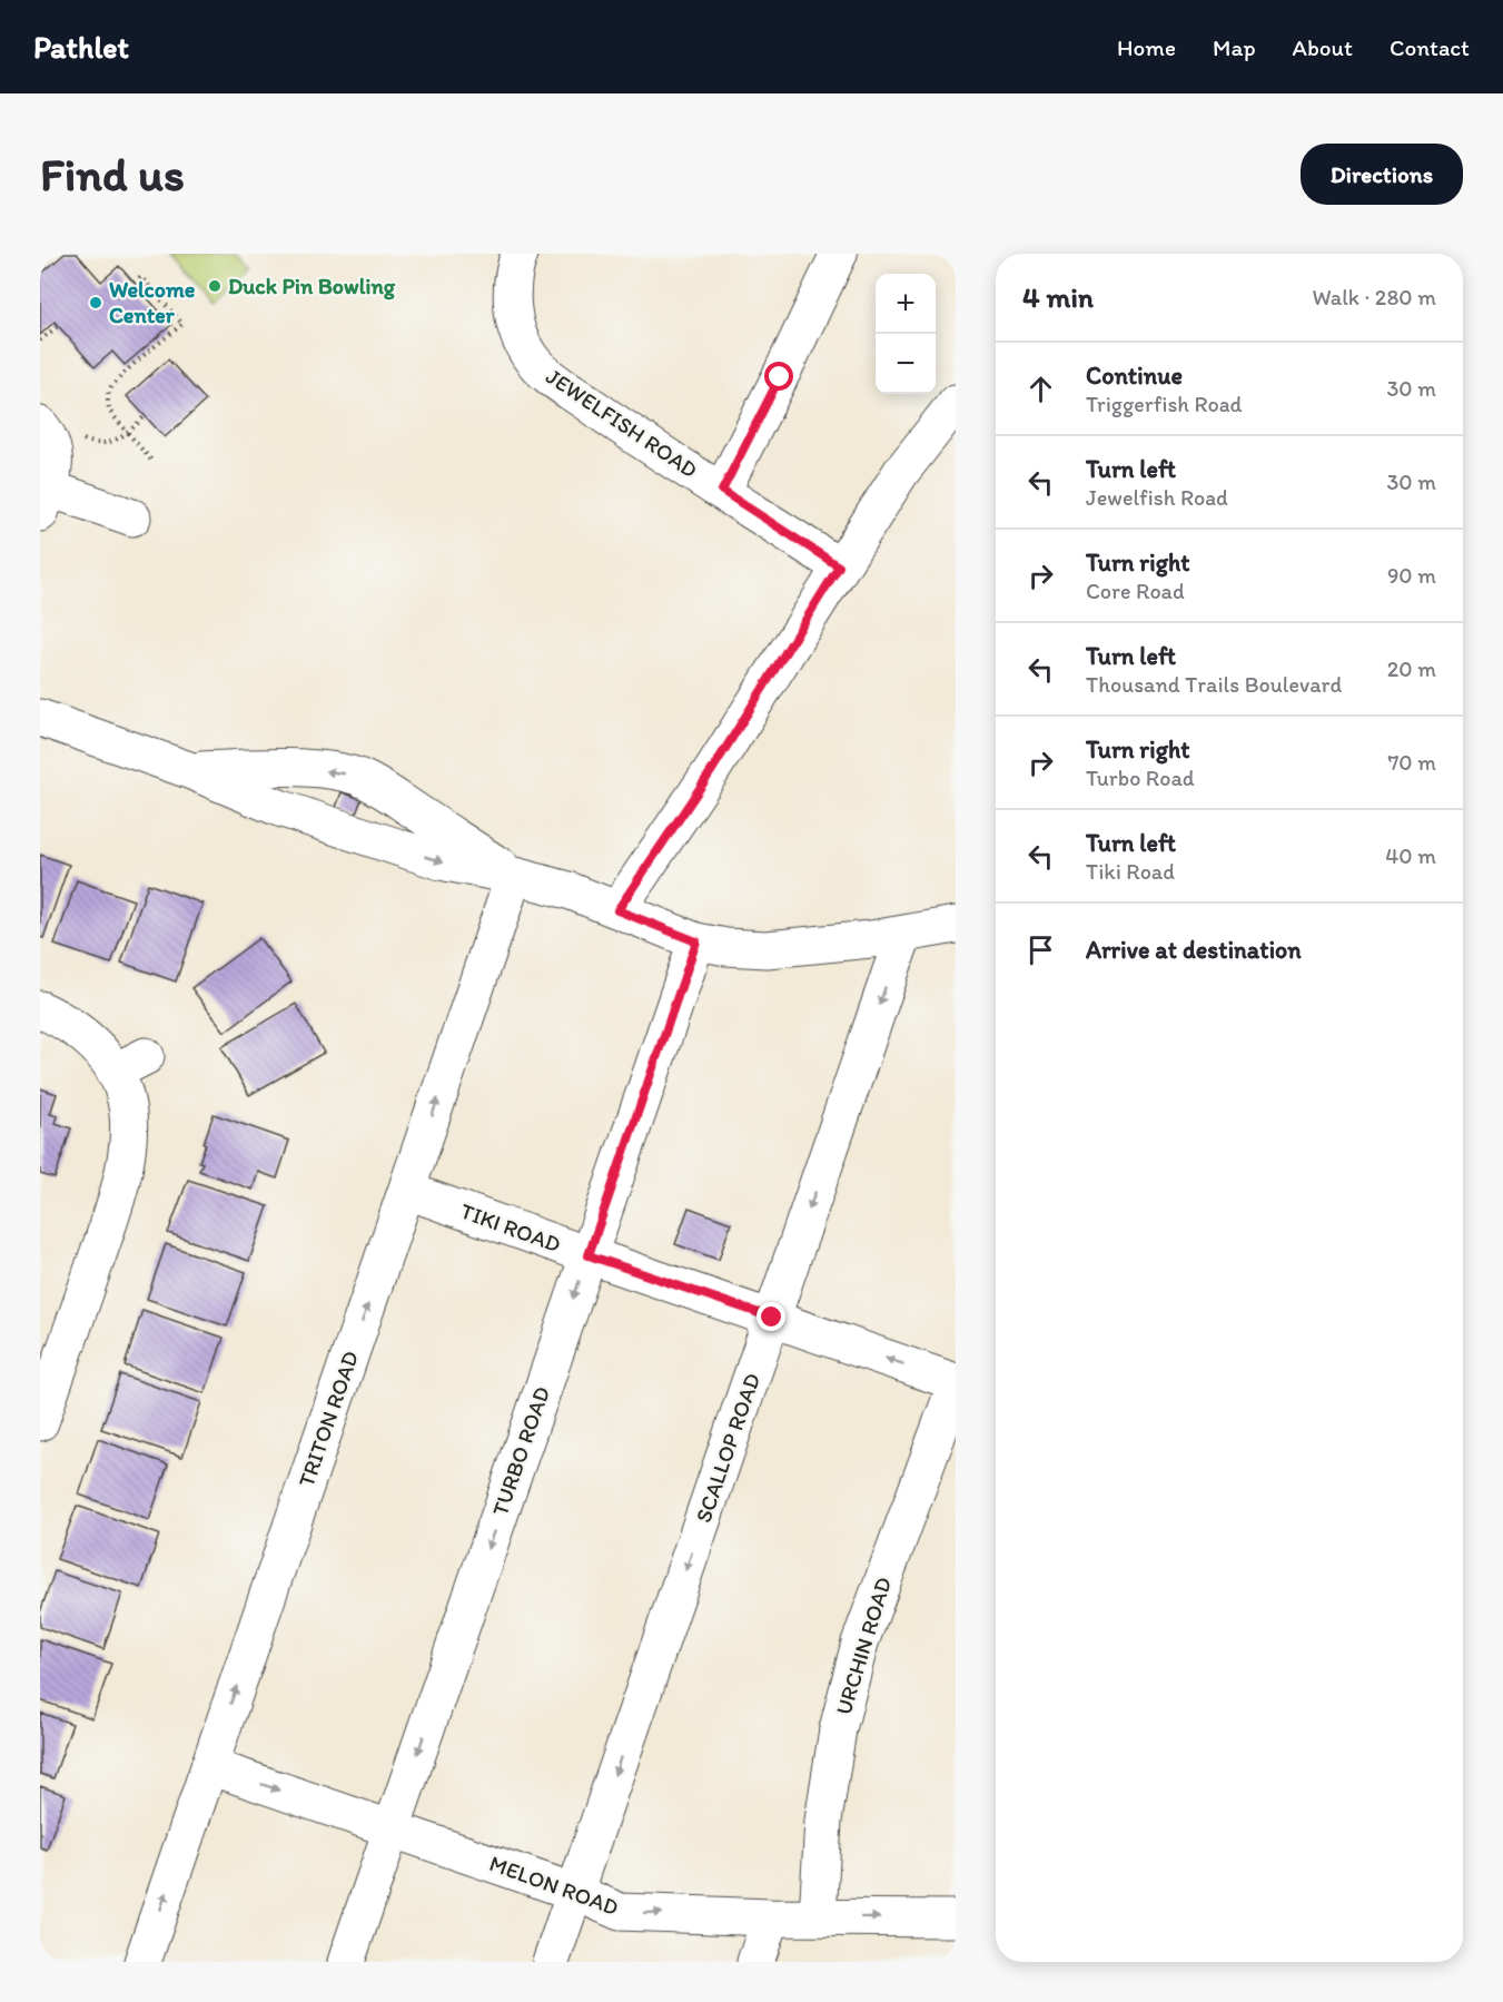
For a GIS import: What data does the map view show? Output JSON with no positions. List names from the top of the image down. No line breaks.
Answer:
{"streets":{"street":["JEWELFISH ROAD","TIKI ROAD","TRITON ROAD","SCALLOP ROAD","TURBO ROAD","URCHIN ROAD","MELON ROAD"]},"crossings":[["TIKI ROAD","TRITON ROAD"],["TIKI ROAD","SCALLOP ROAD"],["TIKI ROAD","TURBO ROAD"],["TIKI ROAD","URCHIN ROAD"],["TRITON ROAD","MELON ROAD"],["SCALLOP ROAD","MELON ROAD"],["TURBO ROAD","MELON ROAD"],["URCHIN ROAD","MELON ROAD"]],"one_way":["TRITON ROAD","SCALLOP ROAD","TURBO ROAD","MELON ROAD"],"places":["Duck Pin Bowling","Welcome Center"],"page":{"header":"Pathlet","nav":["Home","Map","About","Contact"],"buttons":"Directions","title":"Find us","heading":["4 min","Walk · 280 m"],"map_buttons":["+","−"],"list":[["Continue","Triggerfish Road","30 m"],["Turn left","Jewelfish Road","30 m"],["Turn right","Core Road","90 m"],["Turn left","Thousand Trails Boulevard","20 m"],["Turn right","Turbo Road","70 m"],["Turn left","Tiki Road","40 m"],"Arrive at destination"]}}
